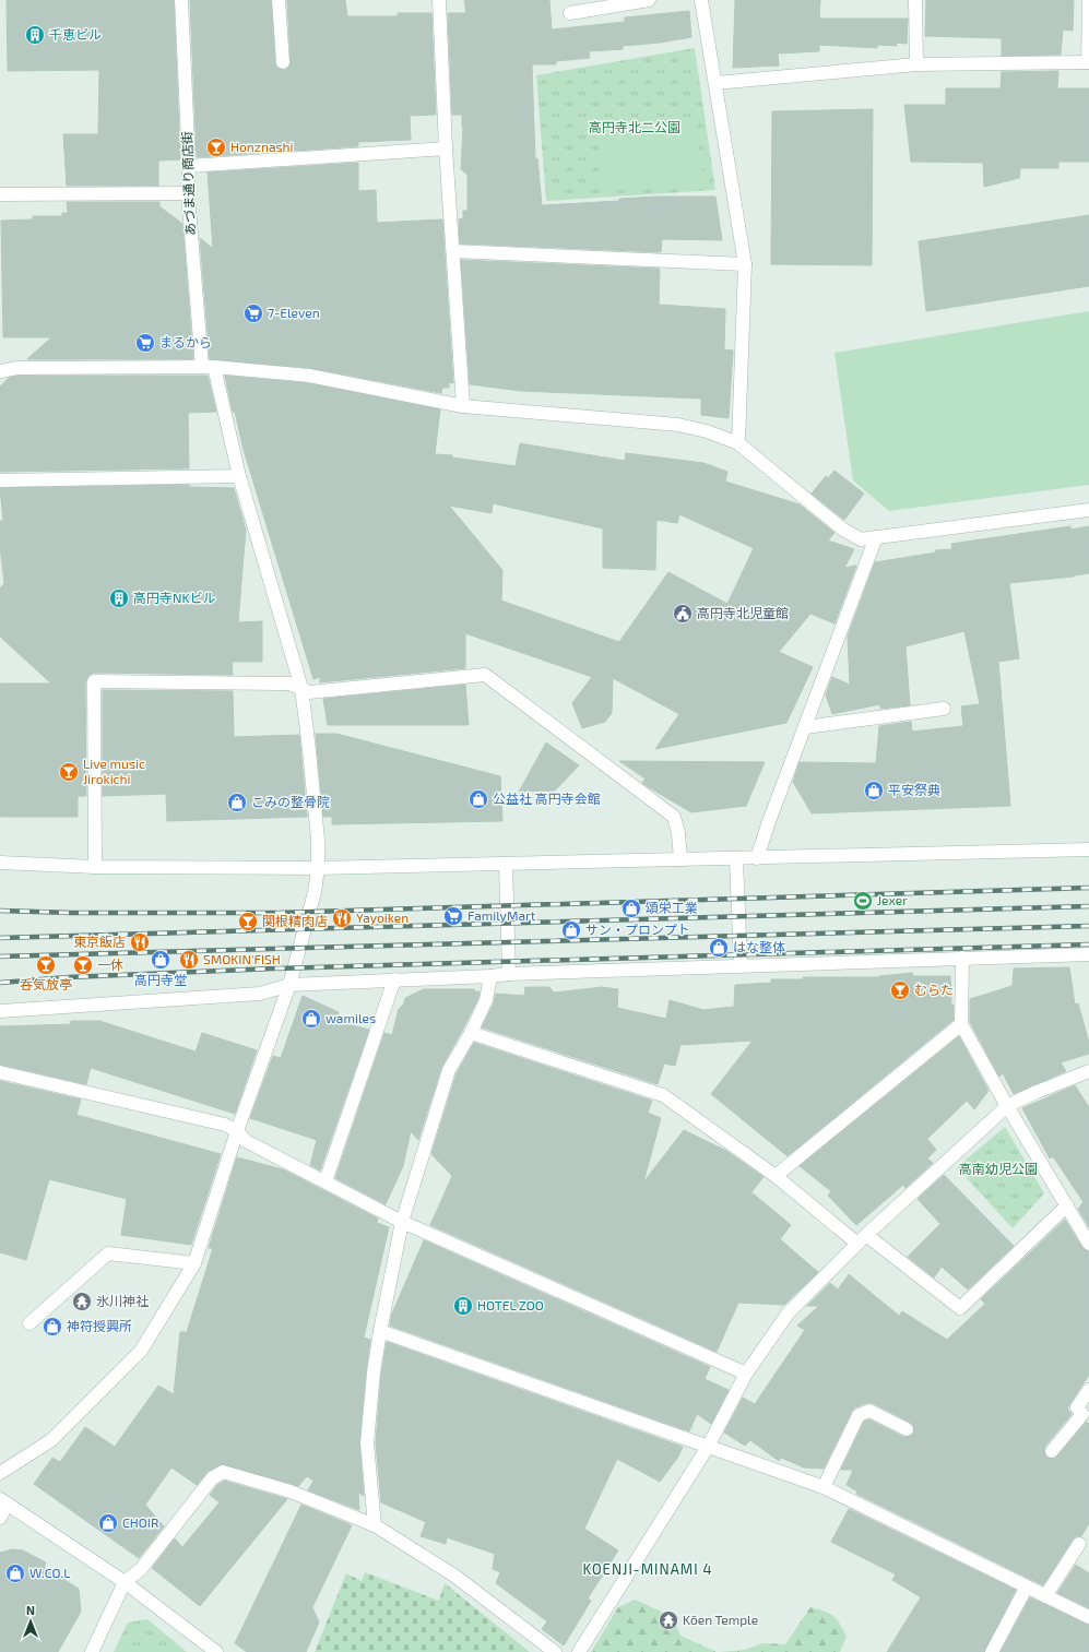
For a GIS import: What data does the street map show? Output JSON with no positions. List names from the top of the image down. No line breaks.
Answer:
{"streets":{"street":["あづま通り商店街"]},"districts":["KOENJI-MINAMI 4"],"parks":["高円寺北二公園","高南幼児公園"],"places":{"building":["千恵ビル","高円寺NKビル","HOTEL ZOO"],"bar":["Honznashi","Live music Jirokichi","関根精肉店","呑気放亭","一休","むらた"],"supermarket":["7-Eleven","まるから","FamilyMart"],"public building":["高円寺北児童館"],"shop":["平安祭典","公益社 高円寺会館","こみの整骨院","頌栄工業","サン・プロンプト","はな整体","高円寺堂","wamiles","神符授興所","CHOIR","W.CO.L"],"sports":["Jexer"],"restaurant":["Yayoiken","東京飯店","SMOKIN'FISH"],"temple":["氷川神社","Kōen Temple"]},"north":"top"}
